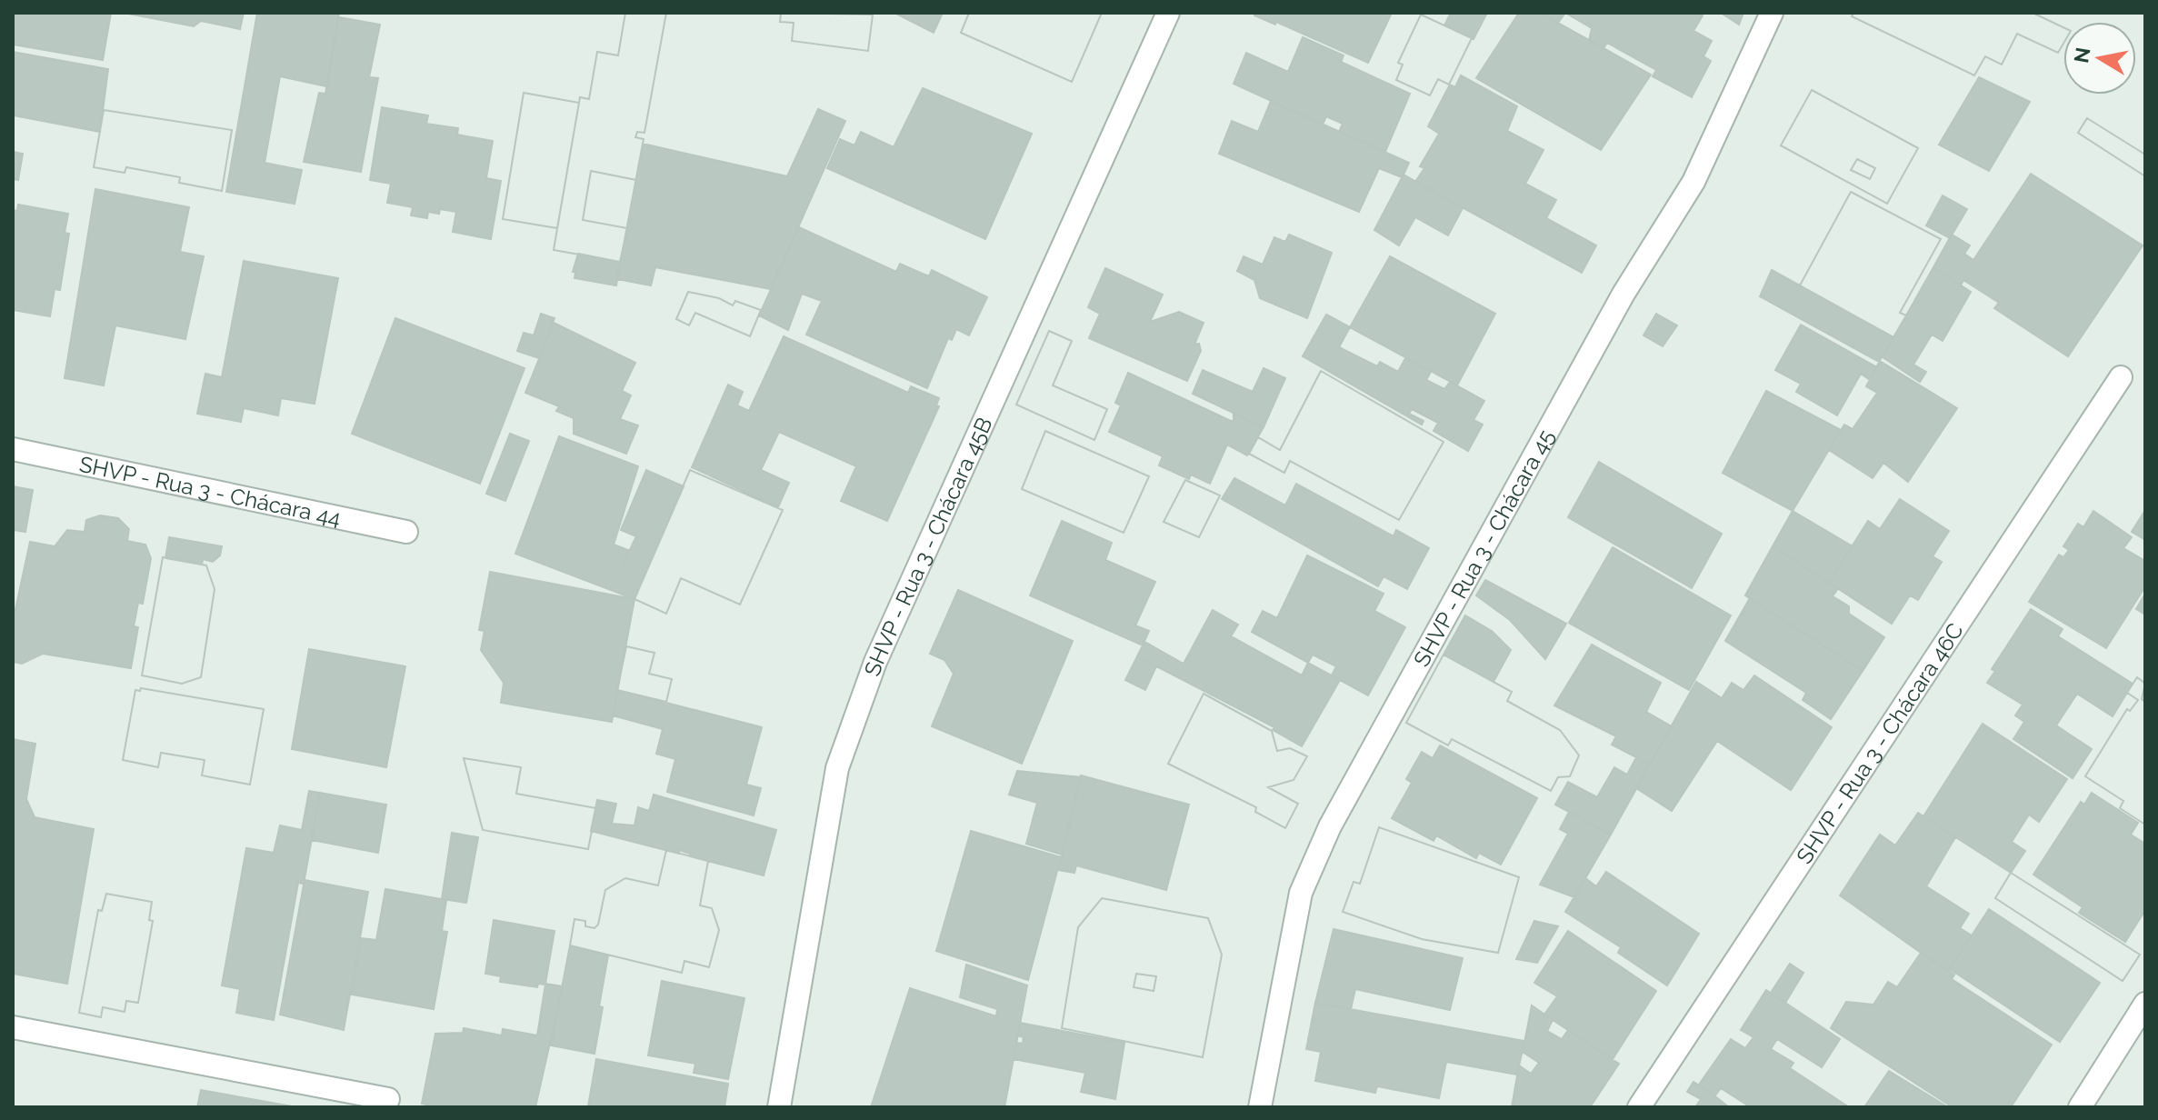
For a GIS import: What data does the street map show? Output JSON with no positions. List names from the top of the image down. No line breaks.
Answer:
{"streets":{"street":["SHVP - Rua 3 - Chácara 44","SHVP - Rua 3 - Chácara 45B","SHVP - Rua 3 - Chácara 45","SHVP - Rua 3 - Chácara 46C"]},"north":"left"}
